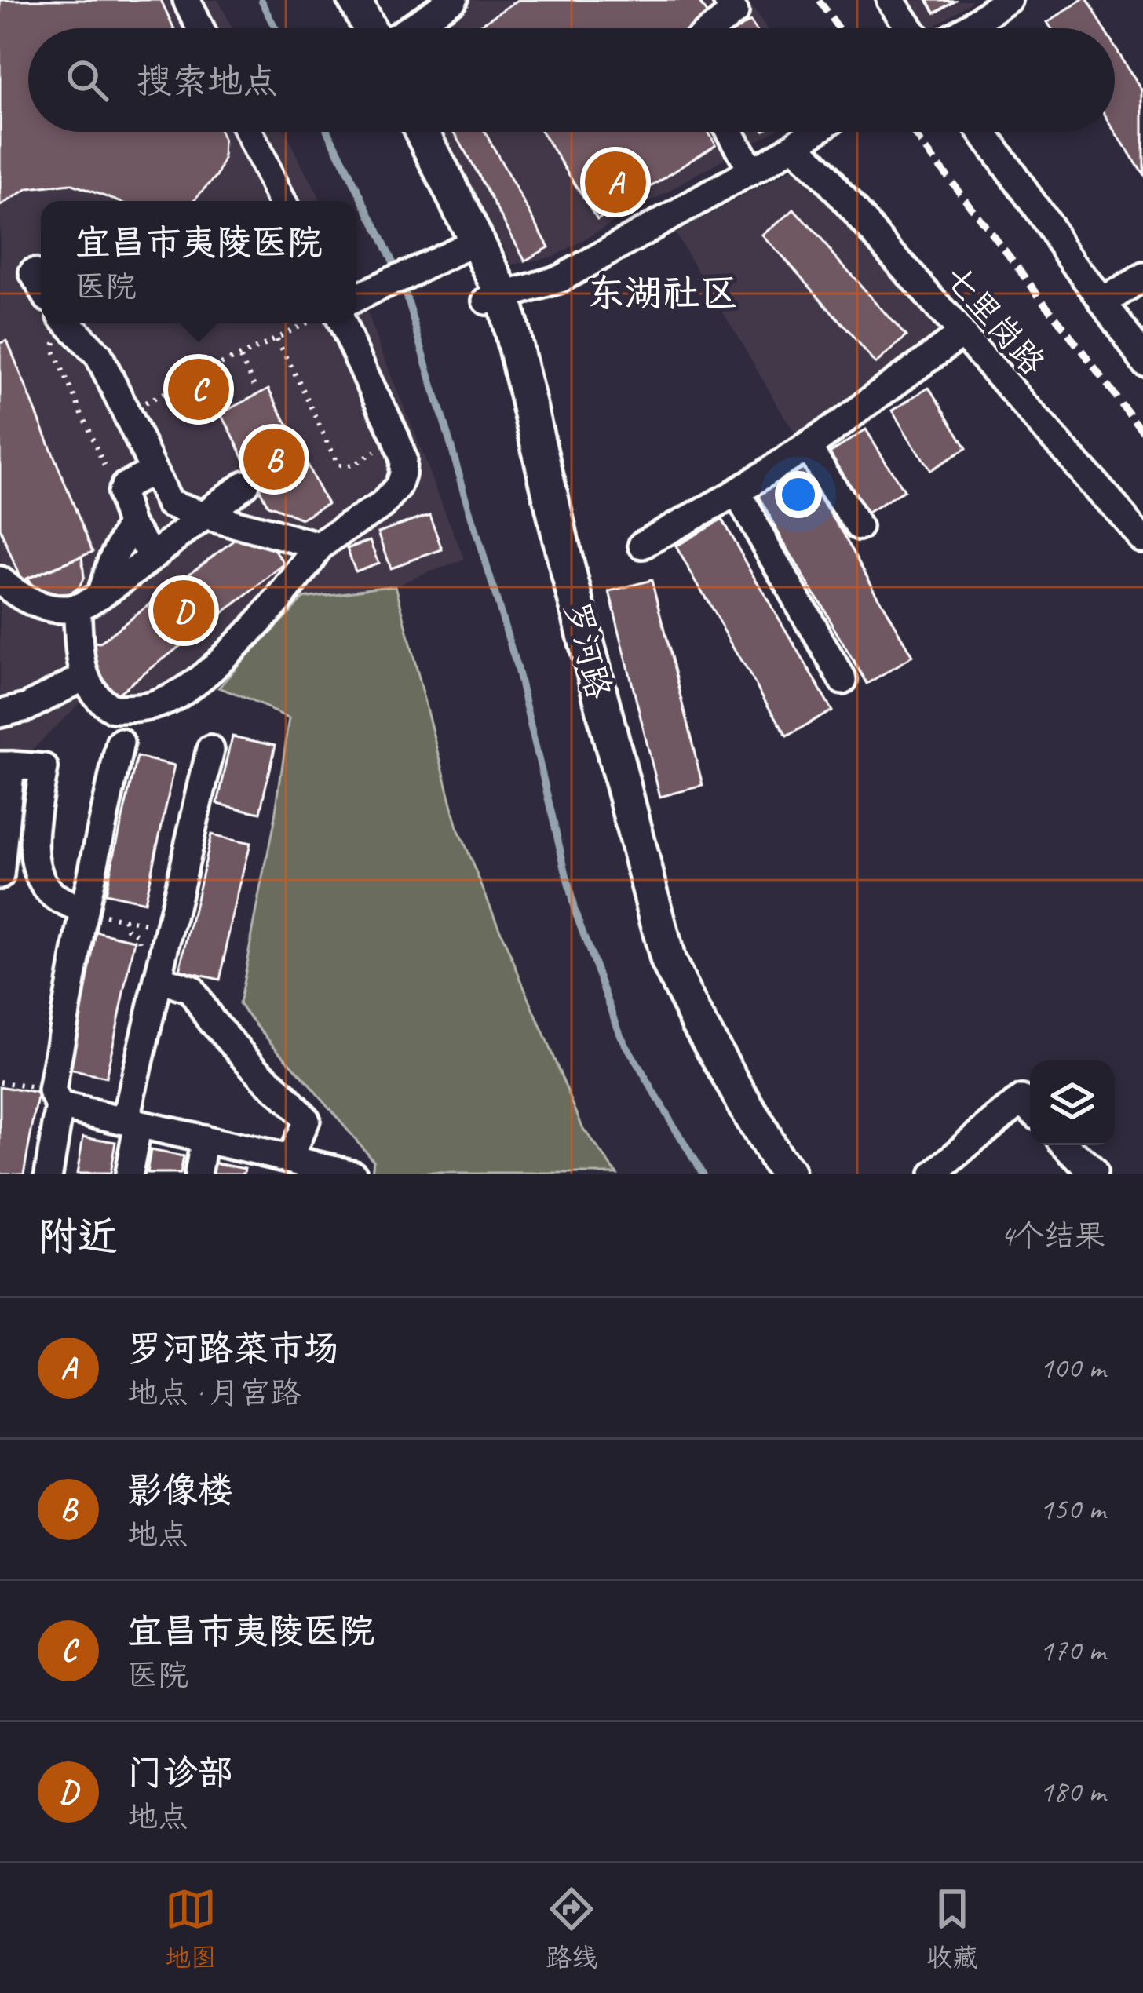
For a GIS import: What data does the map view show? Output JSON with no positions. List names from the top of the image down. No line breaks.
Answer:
{"streets":{"main road":["罗河路"],"street":["七里岗路"]},"districts":["东湖社区"],"page":{"search":"搜索地点","pins":["A","C","B","D"],"popup":["宜昌市夷陵医院","医院"],"heading":["附近","4个结果"],"list":[{"mark":"A","name":"罗河路菜市场","note":"地点 · 月宫路","value":"100 m"},{"mark":"B","name":"影像楼","note":"地点","value":"150 m"},{"mark":"C","name":"宜昌市夷陵医院","note":"医院","value":"170 m"},{"mark":"D","name":"门诊部","note":"地点","value":"180 m"}],"nav":["地图","路线","收藏"]}}
